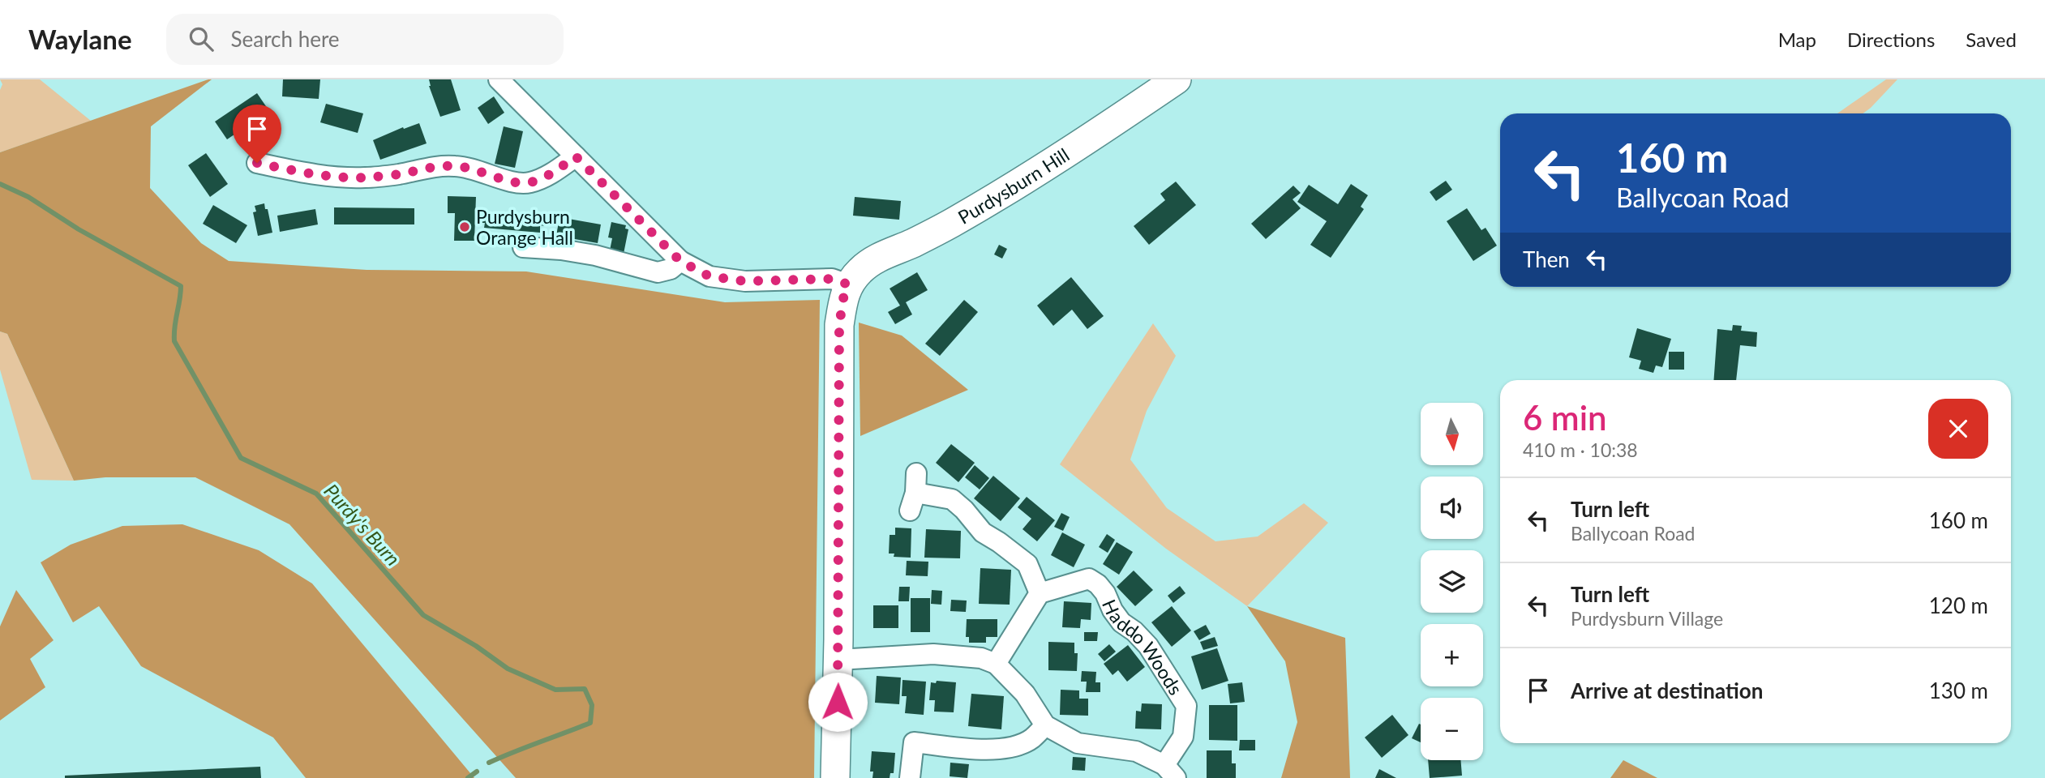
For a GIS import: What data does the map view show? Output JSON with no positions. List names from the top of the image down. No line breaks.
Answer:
{"streets":{"main road":["Purdysburn Hill"],"street":["Haddo Woods"]},"water":["Purdy's Burn"],"places":["Purdysburn Orange Hall"],"north":"bottom","page":{"header":"Waylane","search":"Search here","nav":["Map","Directions","Saved"],"turn":["160 m","Ballycoan Road"],"then":"Then","heading":["6 min","410 m · 10:38"],"map_buttons":["+","−"],"list":[{"name":"Turn left","note":"Ballycoan Road","value":"160 m"},{"name":"Turn left","note":"Purdysburn Village","value":"120 m"},{"name":"Arrive at destination","value":"130 m"}]}}
